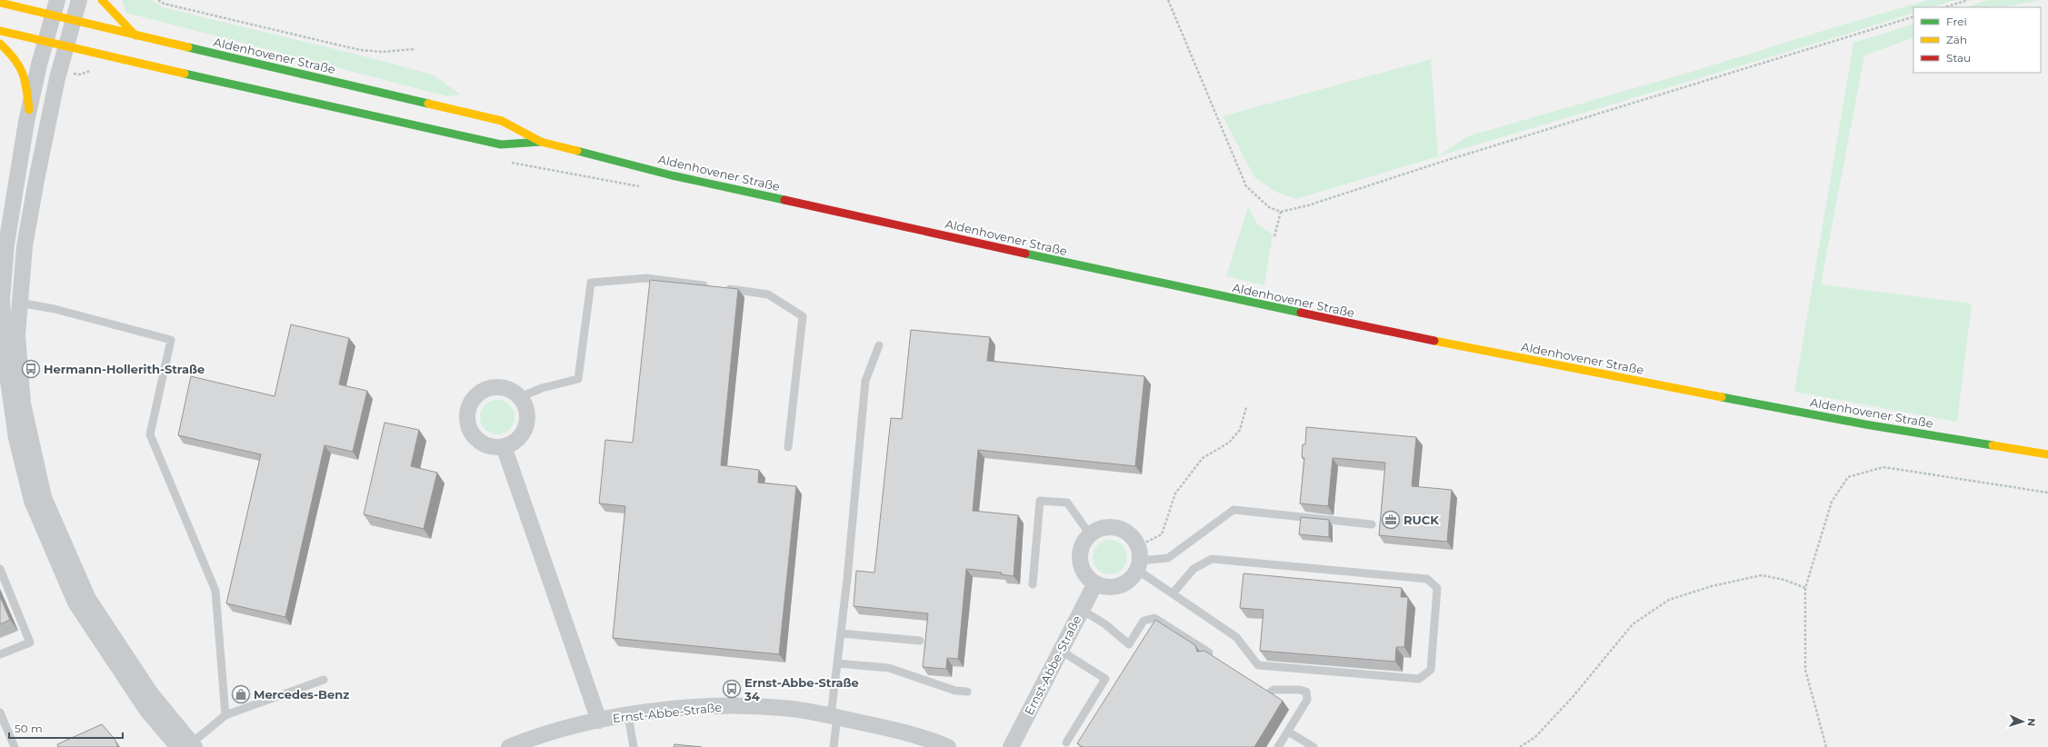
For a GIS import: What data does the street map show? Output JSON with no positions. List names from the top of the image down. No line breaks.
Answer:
{"streets":{"main road":["Aldenhovener Straße"],"street":["Ernst-Abbe-Straße"]},"places":{"bus stop":["Hermann-Hollerith-Straße","Ernst-Abbe-Straße 34"],"office":["RUCK"],"shop":["Mercedes-Benz"]},"legend":["Frei","Zäh","Stau"],"scale_bar":"50 m","north":"right"}
